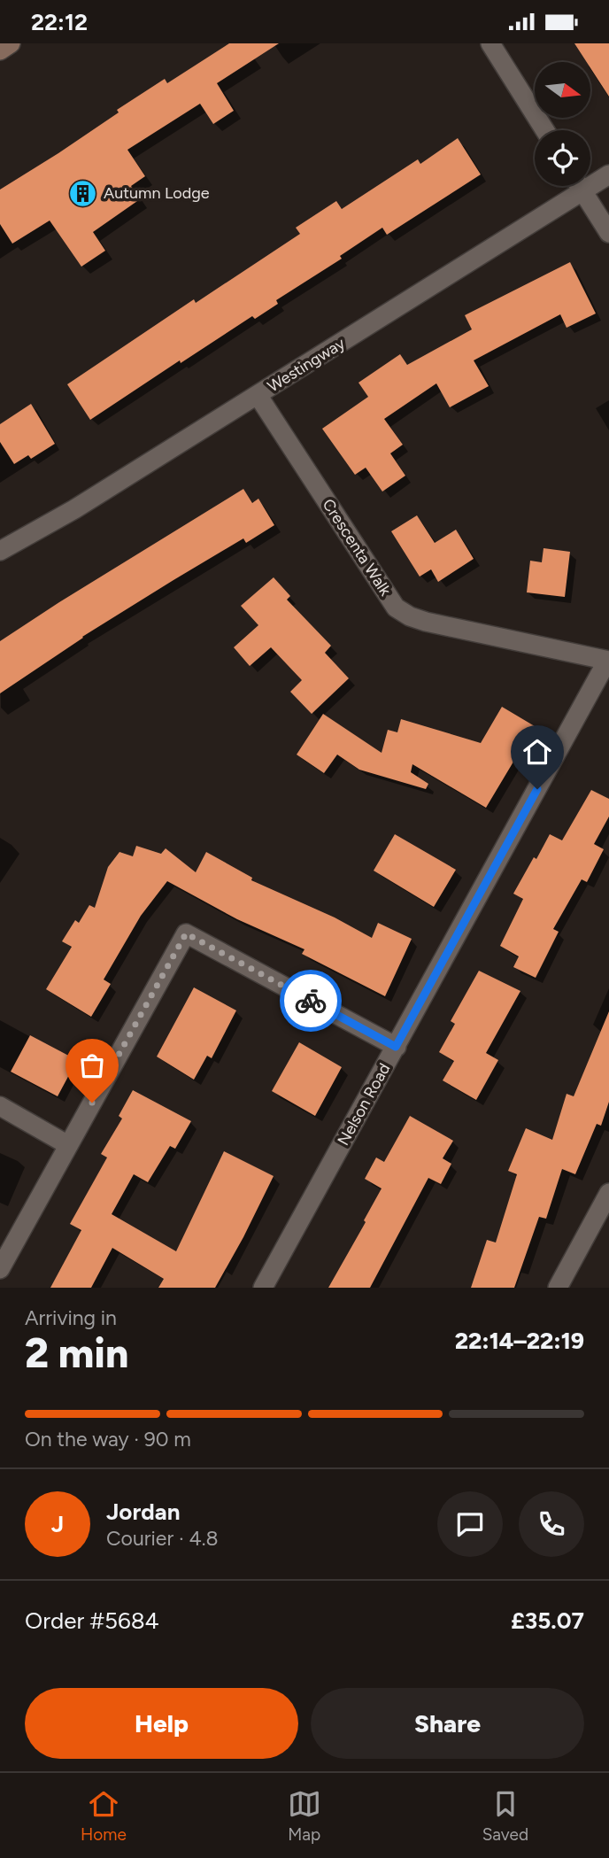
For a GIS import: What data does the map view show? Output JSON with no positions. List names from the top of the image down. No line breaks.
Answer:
{"streets":{"street":["Westingway","Crescenta Walk","Nelson Road"]},"crossings":[["Westingway","Crescenta Walk"],["Crescenta Walk","Nelson Road"]],"places":{"building":["Autumn Lodge"]},"north":"right","page":{"status":"22:12","heading":["2 min","Arriving in","22:14–22:19"],"panel":["Jordan","Courier · 4.8","Order #5684","£35.07"],"bar":"On the way · 90 m","round":"J","buttons":["Help","Share"],"tabs":["Home","Map","Saved"]}}
